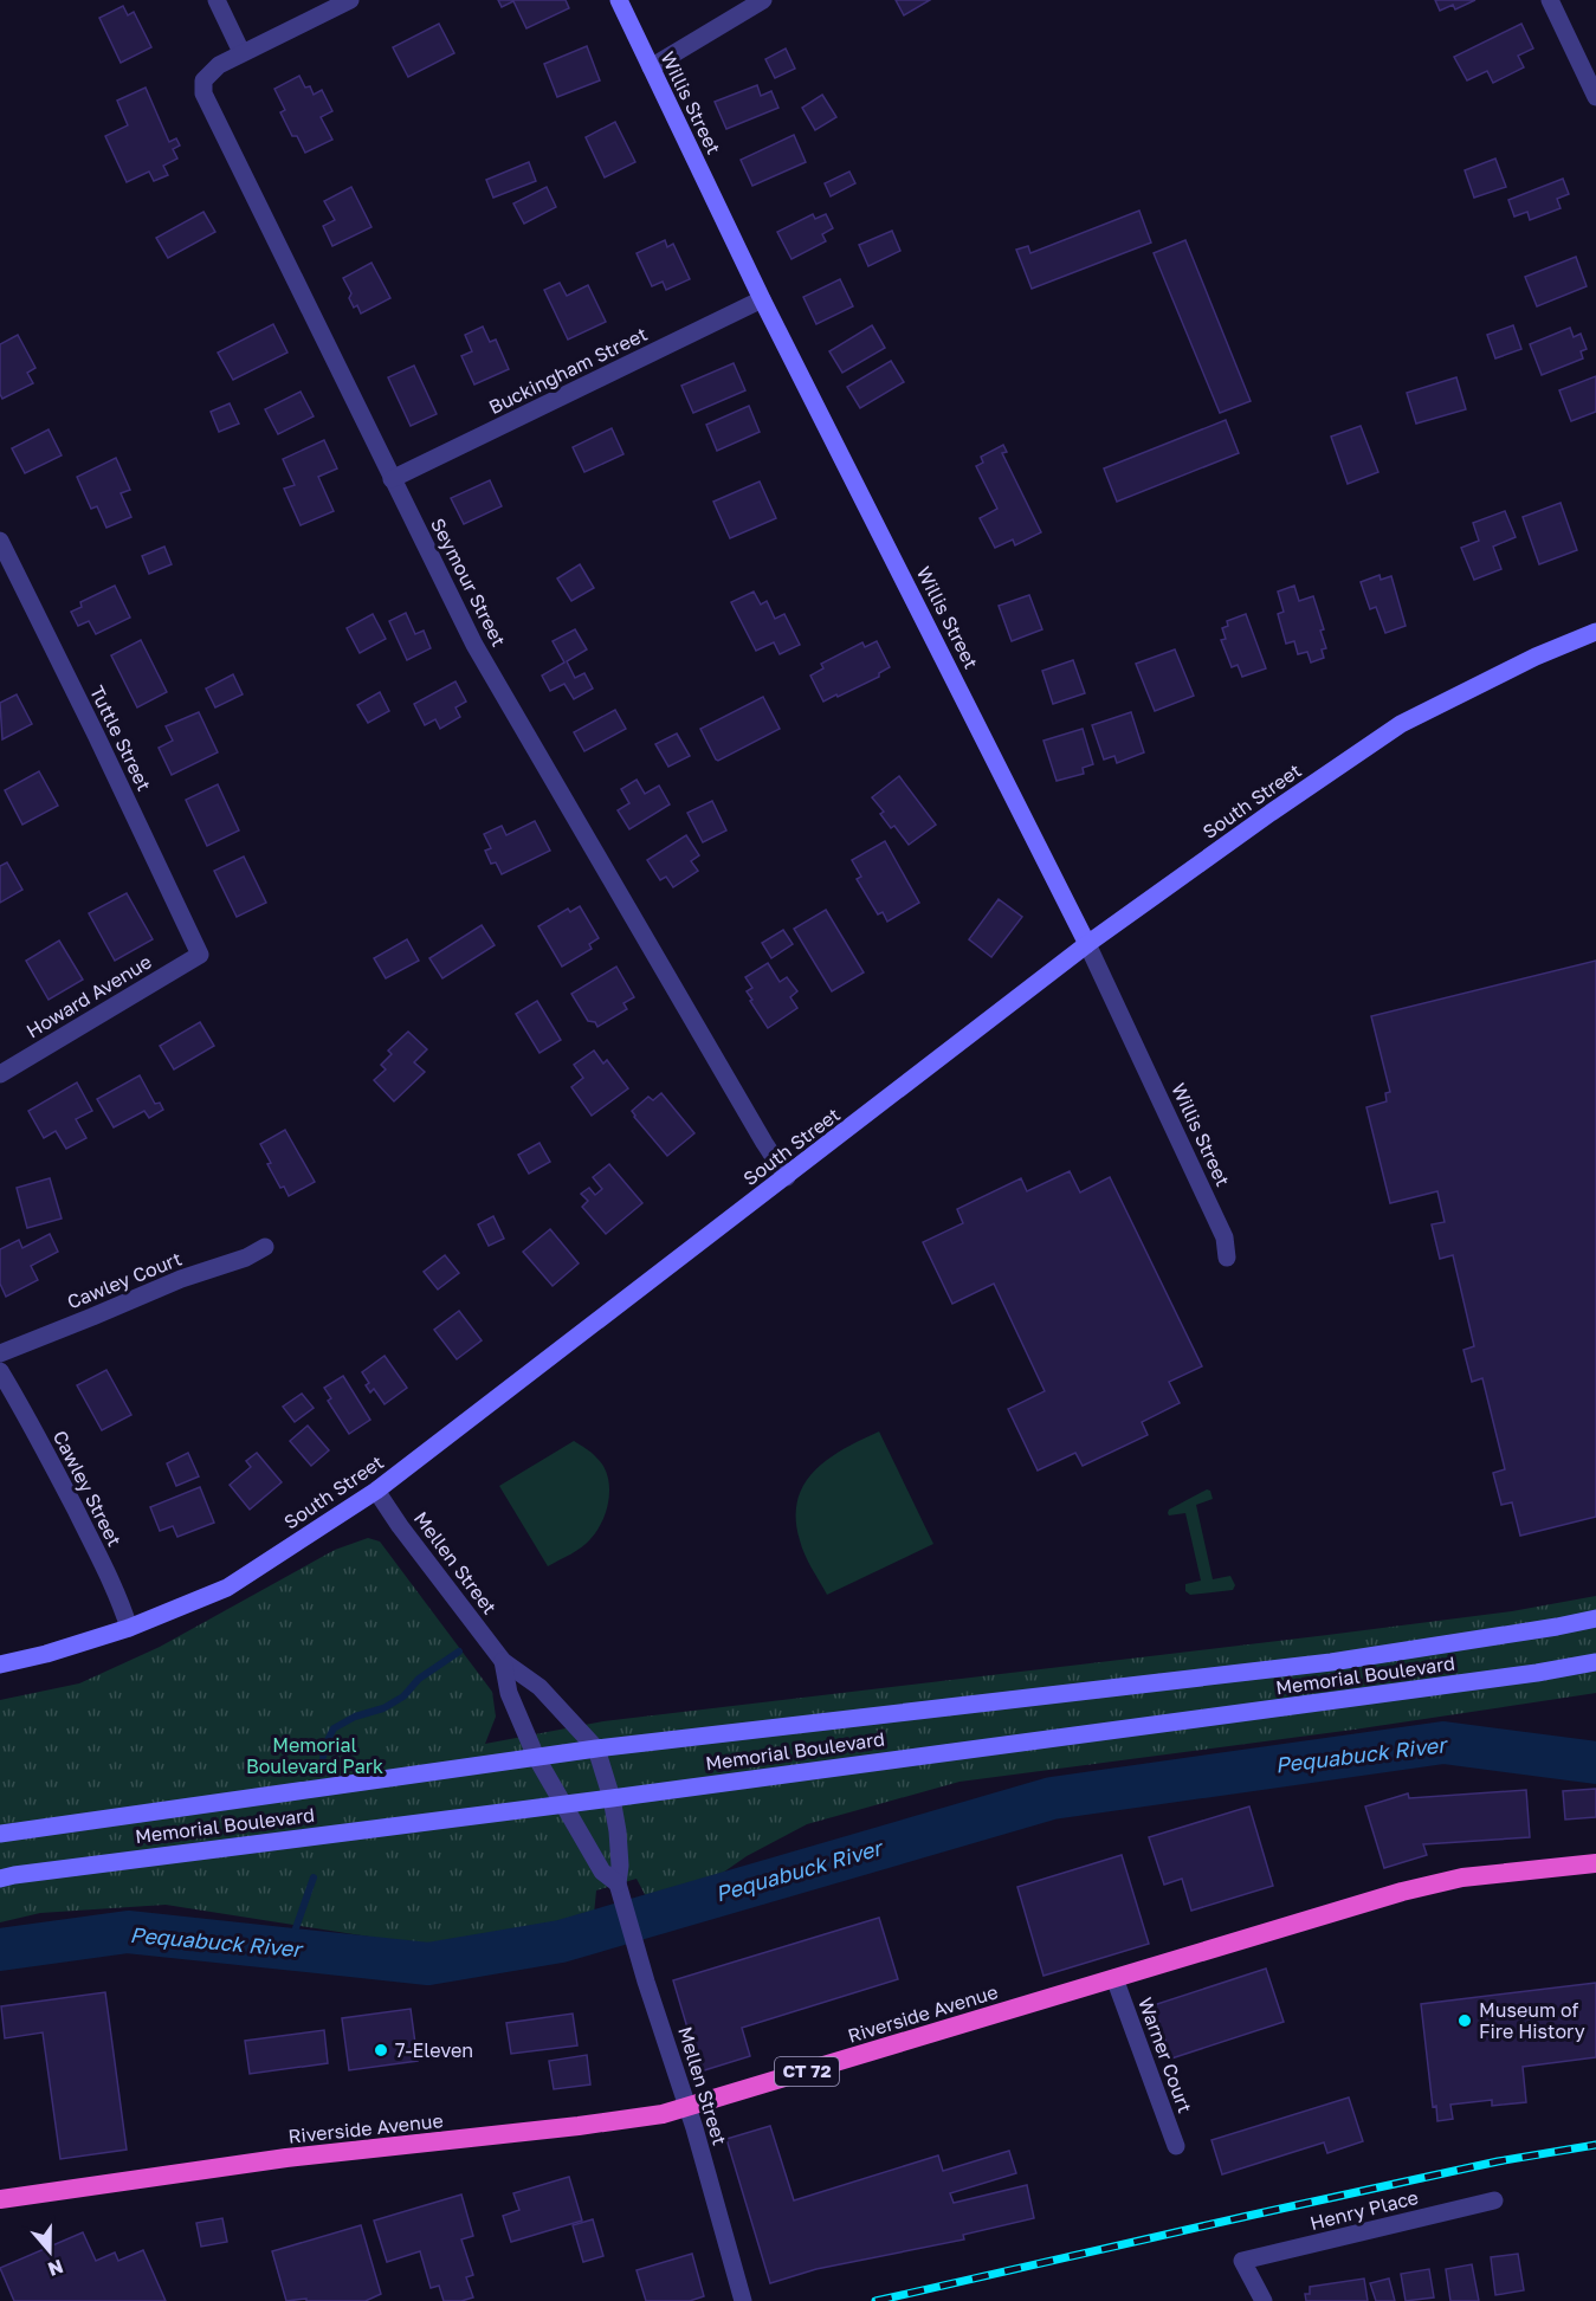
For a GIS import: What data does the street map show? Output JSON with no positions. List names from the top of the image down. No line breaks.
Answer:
{"streets":{"highway":["Riverside Avenue","CT 72"],"main road":["Willis Street","South Street","Memorial Boulevard"],"street":["Buckingham Street","Seymour Street","Tuttle Street","Howard Avenue","Cawley Court","Cawley Street","Mellen Street","Warner Court","Henry Place"]},"crossings":[["Willis Street","Buckingham Street"],["Willis Street","South Street"],["Buckingham Street","Seymour Street"],["Seymour Street","South Street"],["Tuttle Street","Howard Avenue"],["South Street","Cawley Street"],["South Street","Mellen Street"],["Mellen Street","Memorial Boulevard"],["Mellen Street","Riverside Avenue"],["Riverside Avenue","Warner Court"]],"water":["Pequabuck River"],"parks":["Memorial Boulevard Park"],"places":["Museum of Fire History","7-Eleven"],"north":"bottom"}
